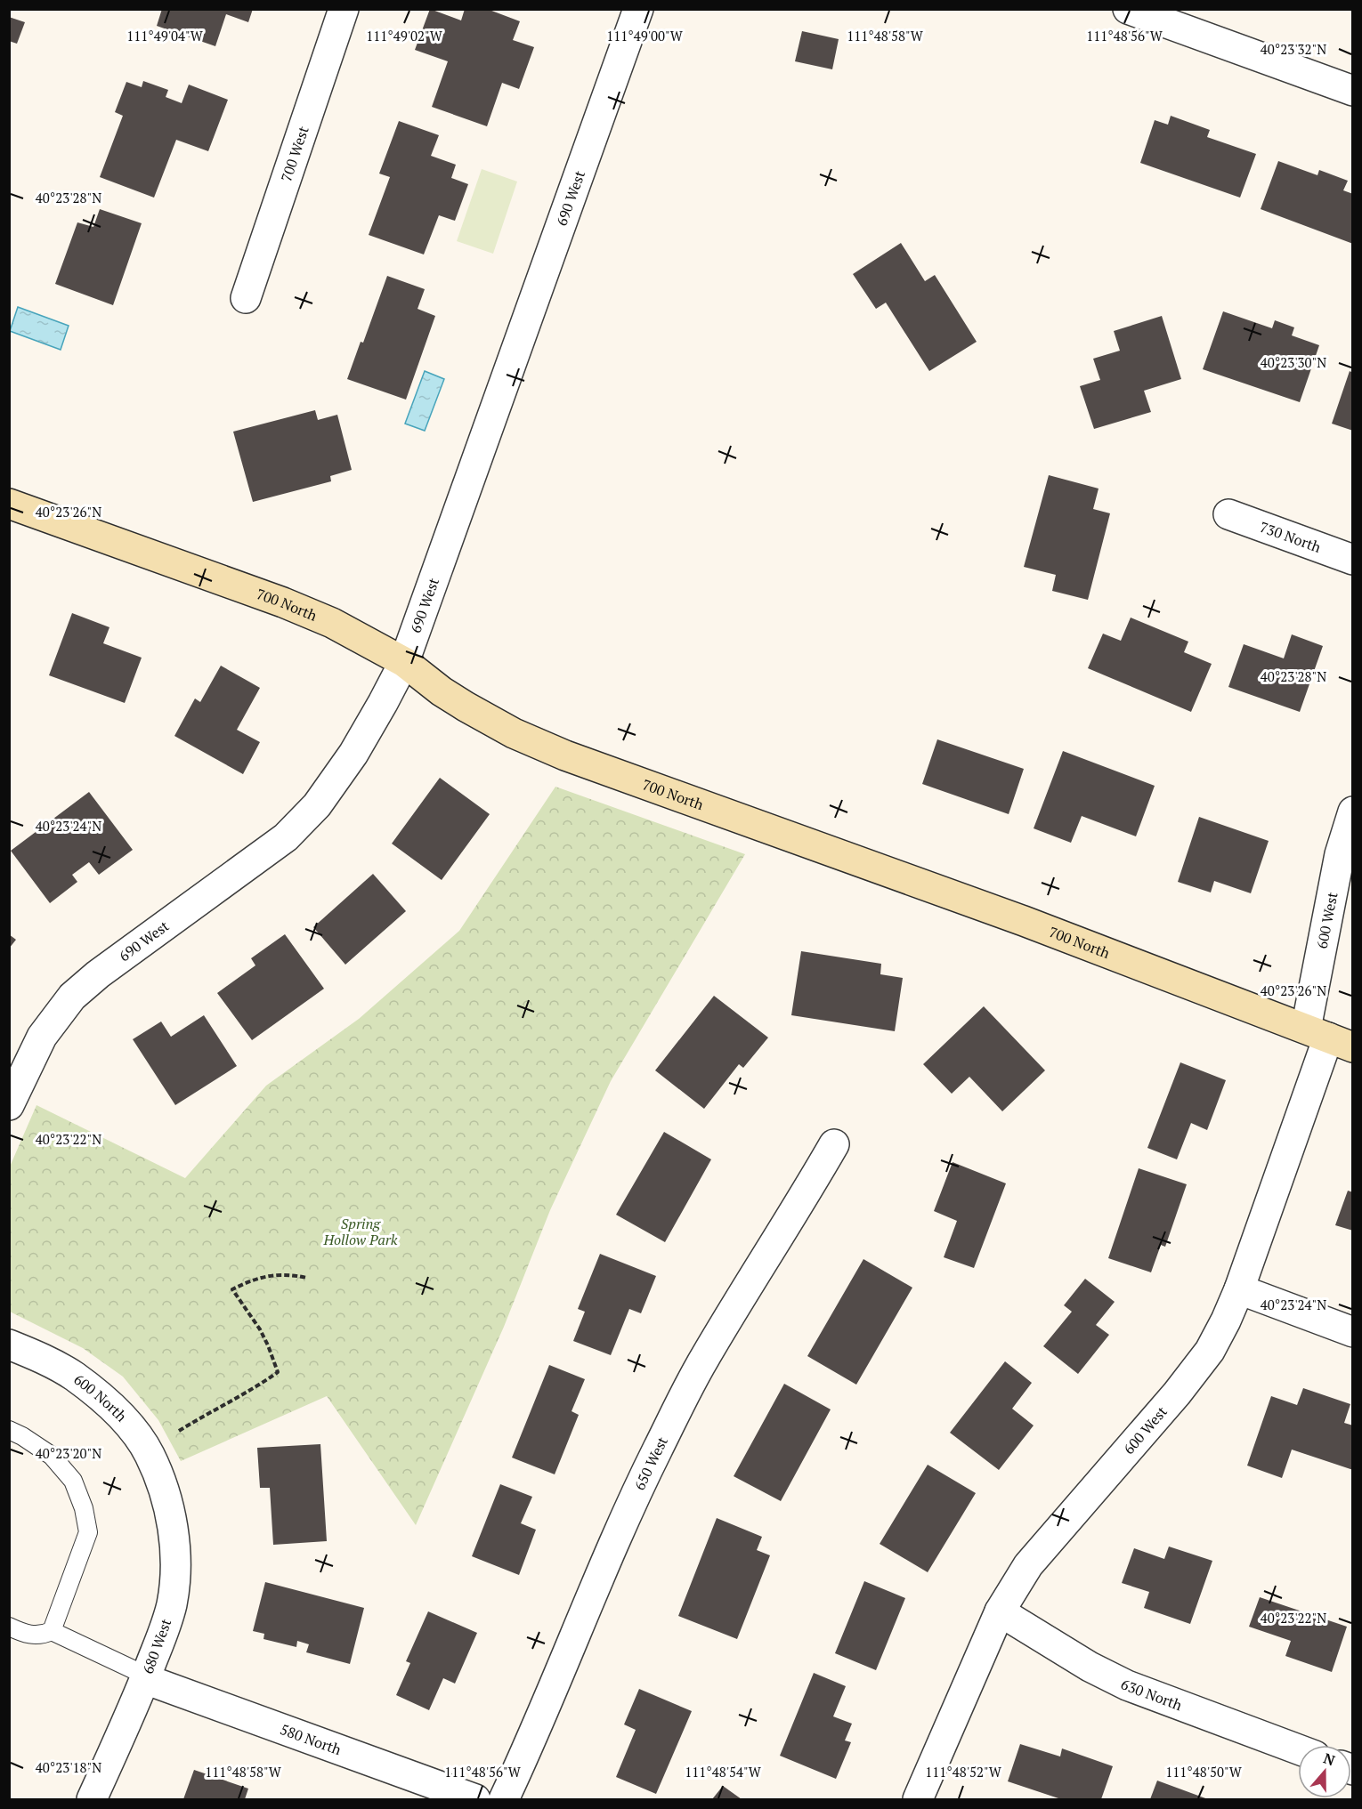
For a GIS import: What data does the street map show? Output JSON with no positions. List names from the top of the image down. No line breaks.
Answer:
{"streets":{"street":["700 West","690 West","730 North","700 North","600 West","600 North","650 West","680 West","630 North","580 North"]},"crossings":[["690 West","700 North"],["700 North","600 West"],["600 West","630 North"],["600 North","680 West"],["680 West","580 North"]],"parks":["Spring Hollow Park"],"north":"top","coordinates":["111°49'02\"W","111°49'04\"W","111°49'00\"W","111°48'58\"W","111°48'56\"W","40°23'32\"N","40°23'28\"N","40°23'30\"N","40°23'26\"N","40°23'24\"N","40°23'22\"N","40°23'20\"N","40°23'18\"N","111°48'54\"W","111°48'52\"W","111°48'50\"W"]}
